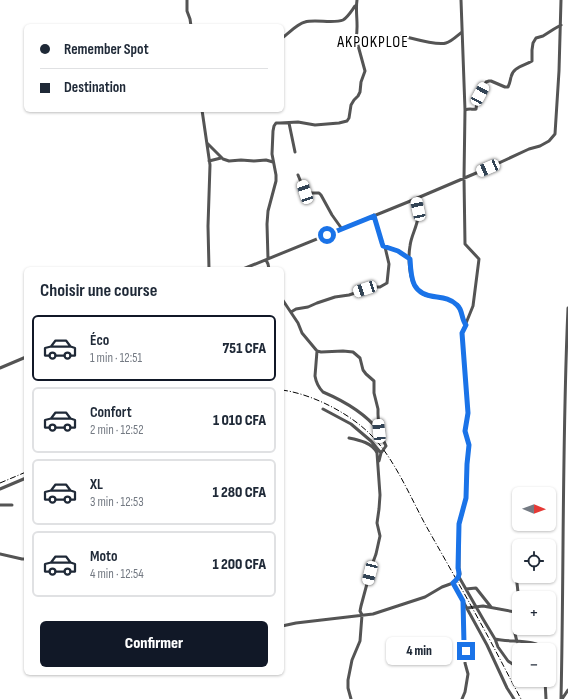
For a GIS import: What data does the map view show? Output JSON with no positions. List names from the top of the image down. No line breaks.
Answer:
{"districts":["AKPOKPLOE"],"north":"right","page":{"banner":["Remember Spot","Destination"],"heading":"Choisir une course","list":[{"name":"Éco","note":"1 min · 12:51","value":"751 CFA"},{"name":"Confort","note":"2 min · 12:52","value":"1 010 CFA"},{"name":"XL","note":"3 min · 12:53","value":"1 280 CFA"},{"name":"Moto","note":"4 min · 12:54","value":"1 200 CFA"}],"map_buttons":["+","−"],"buttons":"Confirmer","bubble":"4 min"}}
